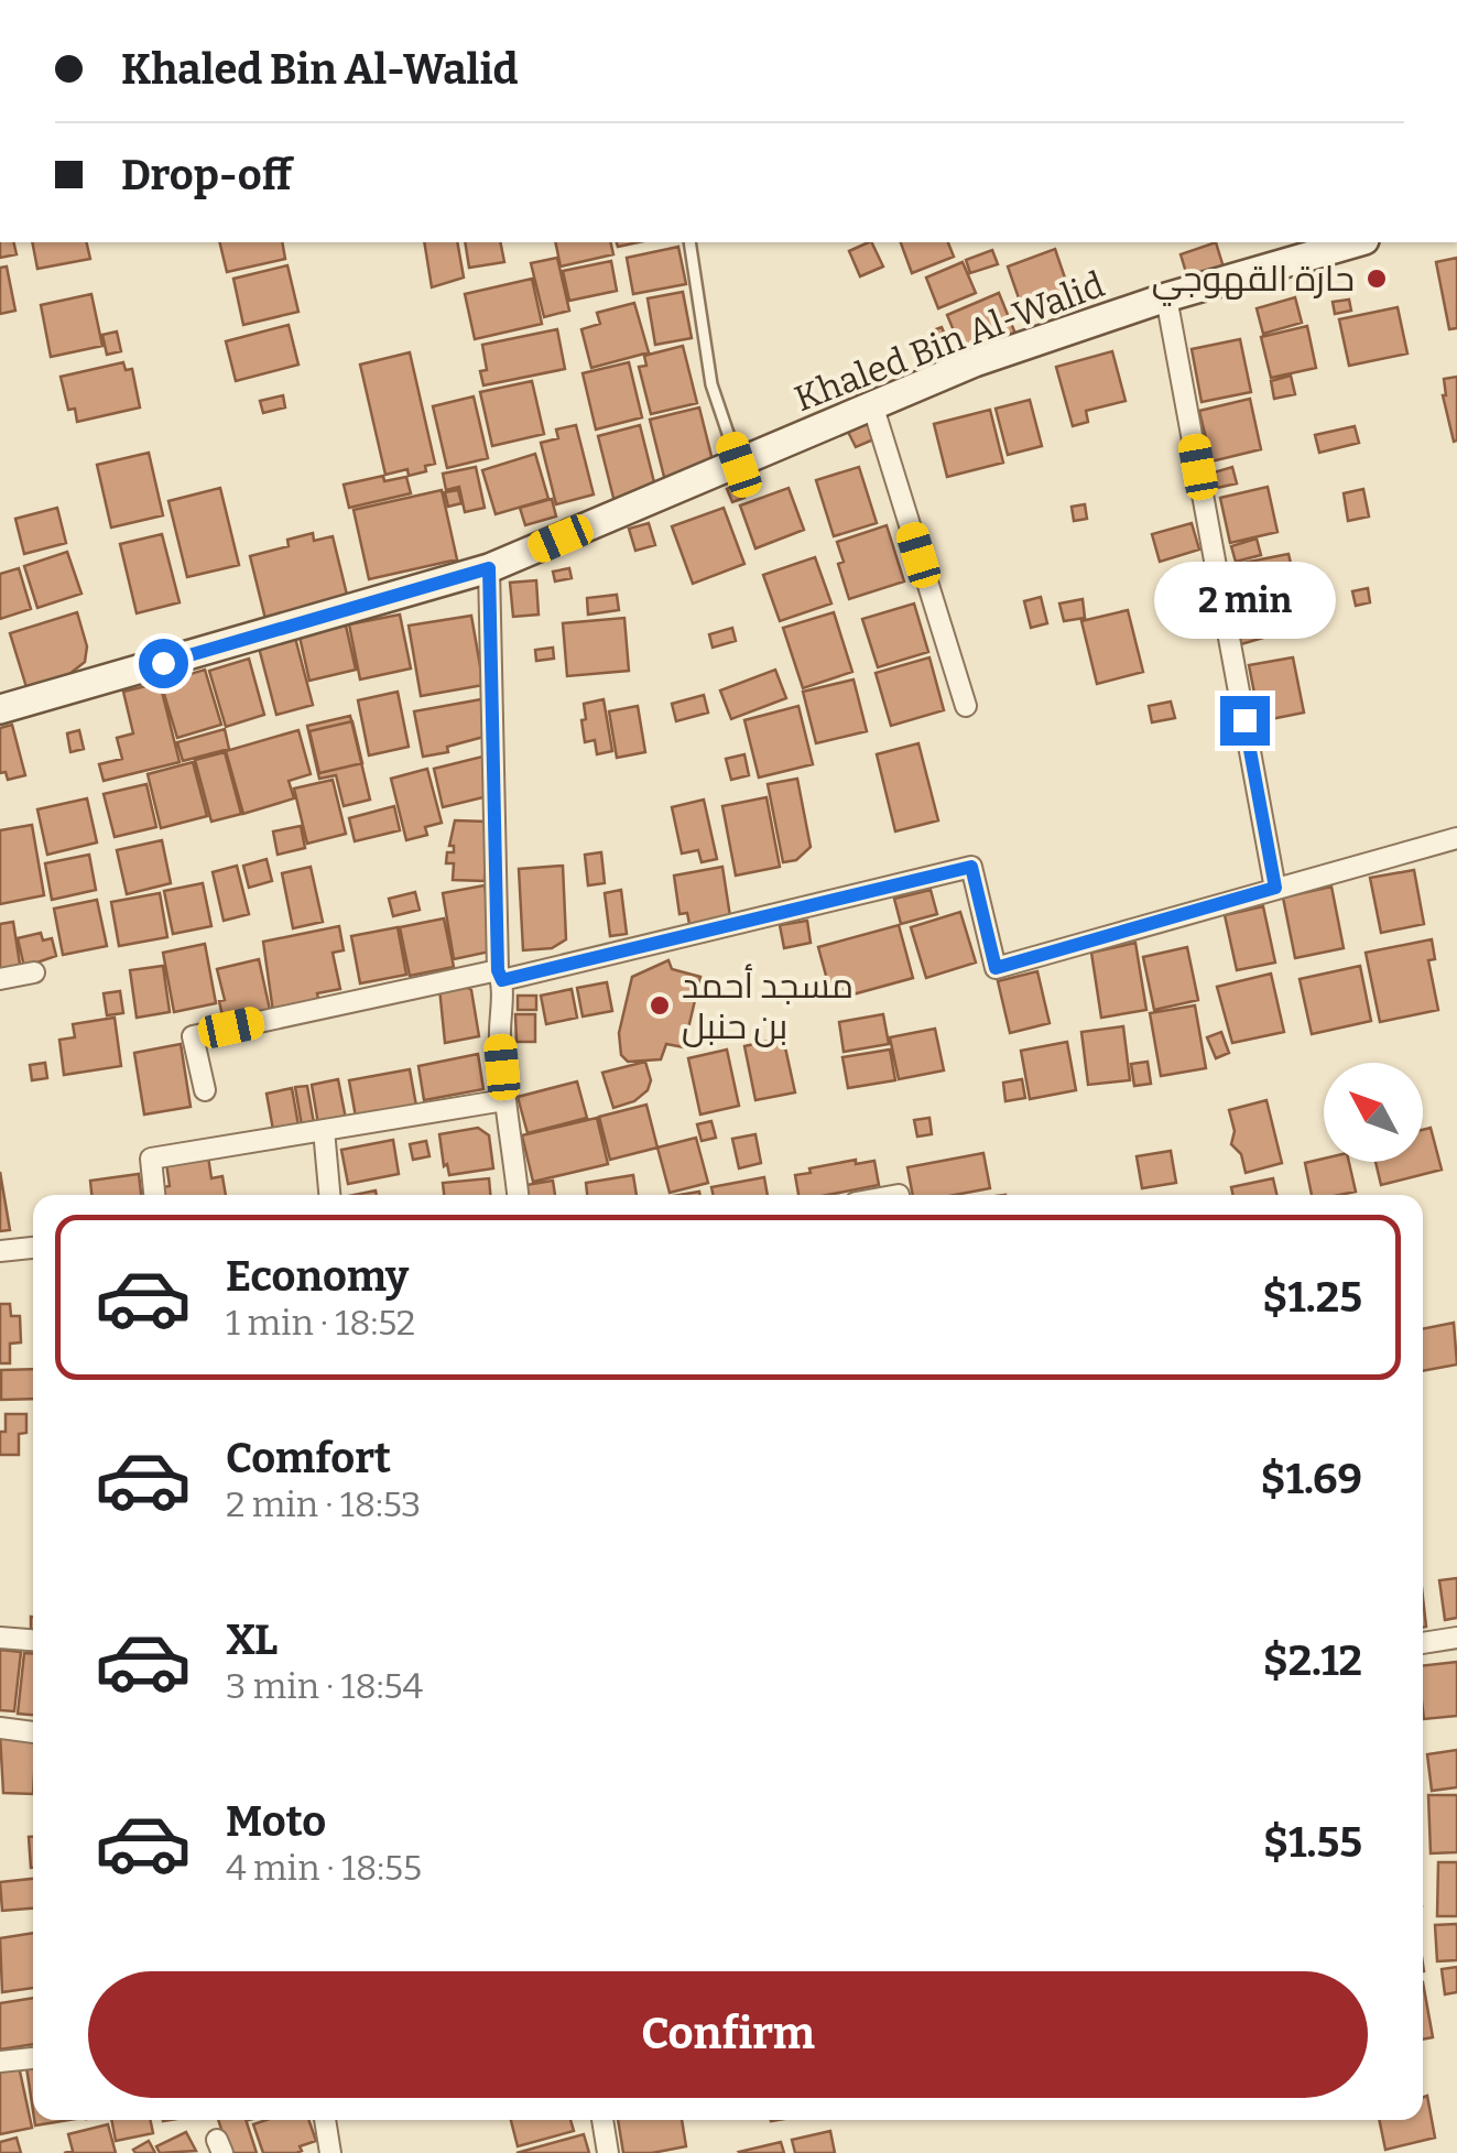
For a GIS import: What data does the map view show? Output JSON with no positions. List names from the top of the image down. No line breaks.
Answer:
{"streets":{"street":["Khaled Bin Al-Walid"]},"places":["حارة القهوجي","مسجد أحمد بن حنبل"],"north":"top left","page":{"banner":["Khaled Bin Al-Walid","Drop-off"],"bubble":"2 min","list":[{"name":"Economy","note":"1 min · 18:52","value":"$1.25"},{"name":"Comfort","note":"2 min · 18:53","value":"$1.69"},{"name":"XL","note":"3 min · 18:54","value":"$2.12"},{"name":"Moto","note":"4 min · 18:55","value":"$1.55"}],"buttons":"Confirm"}}
